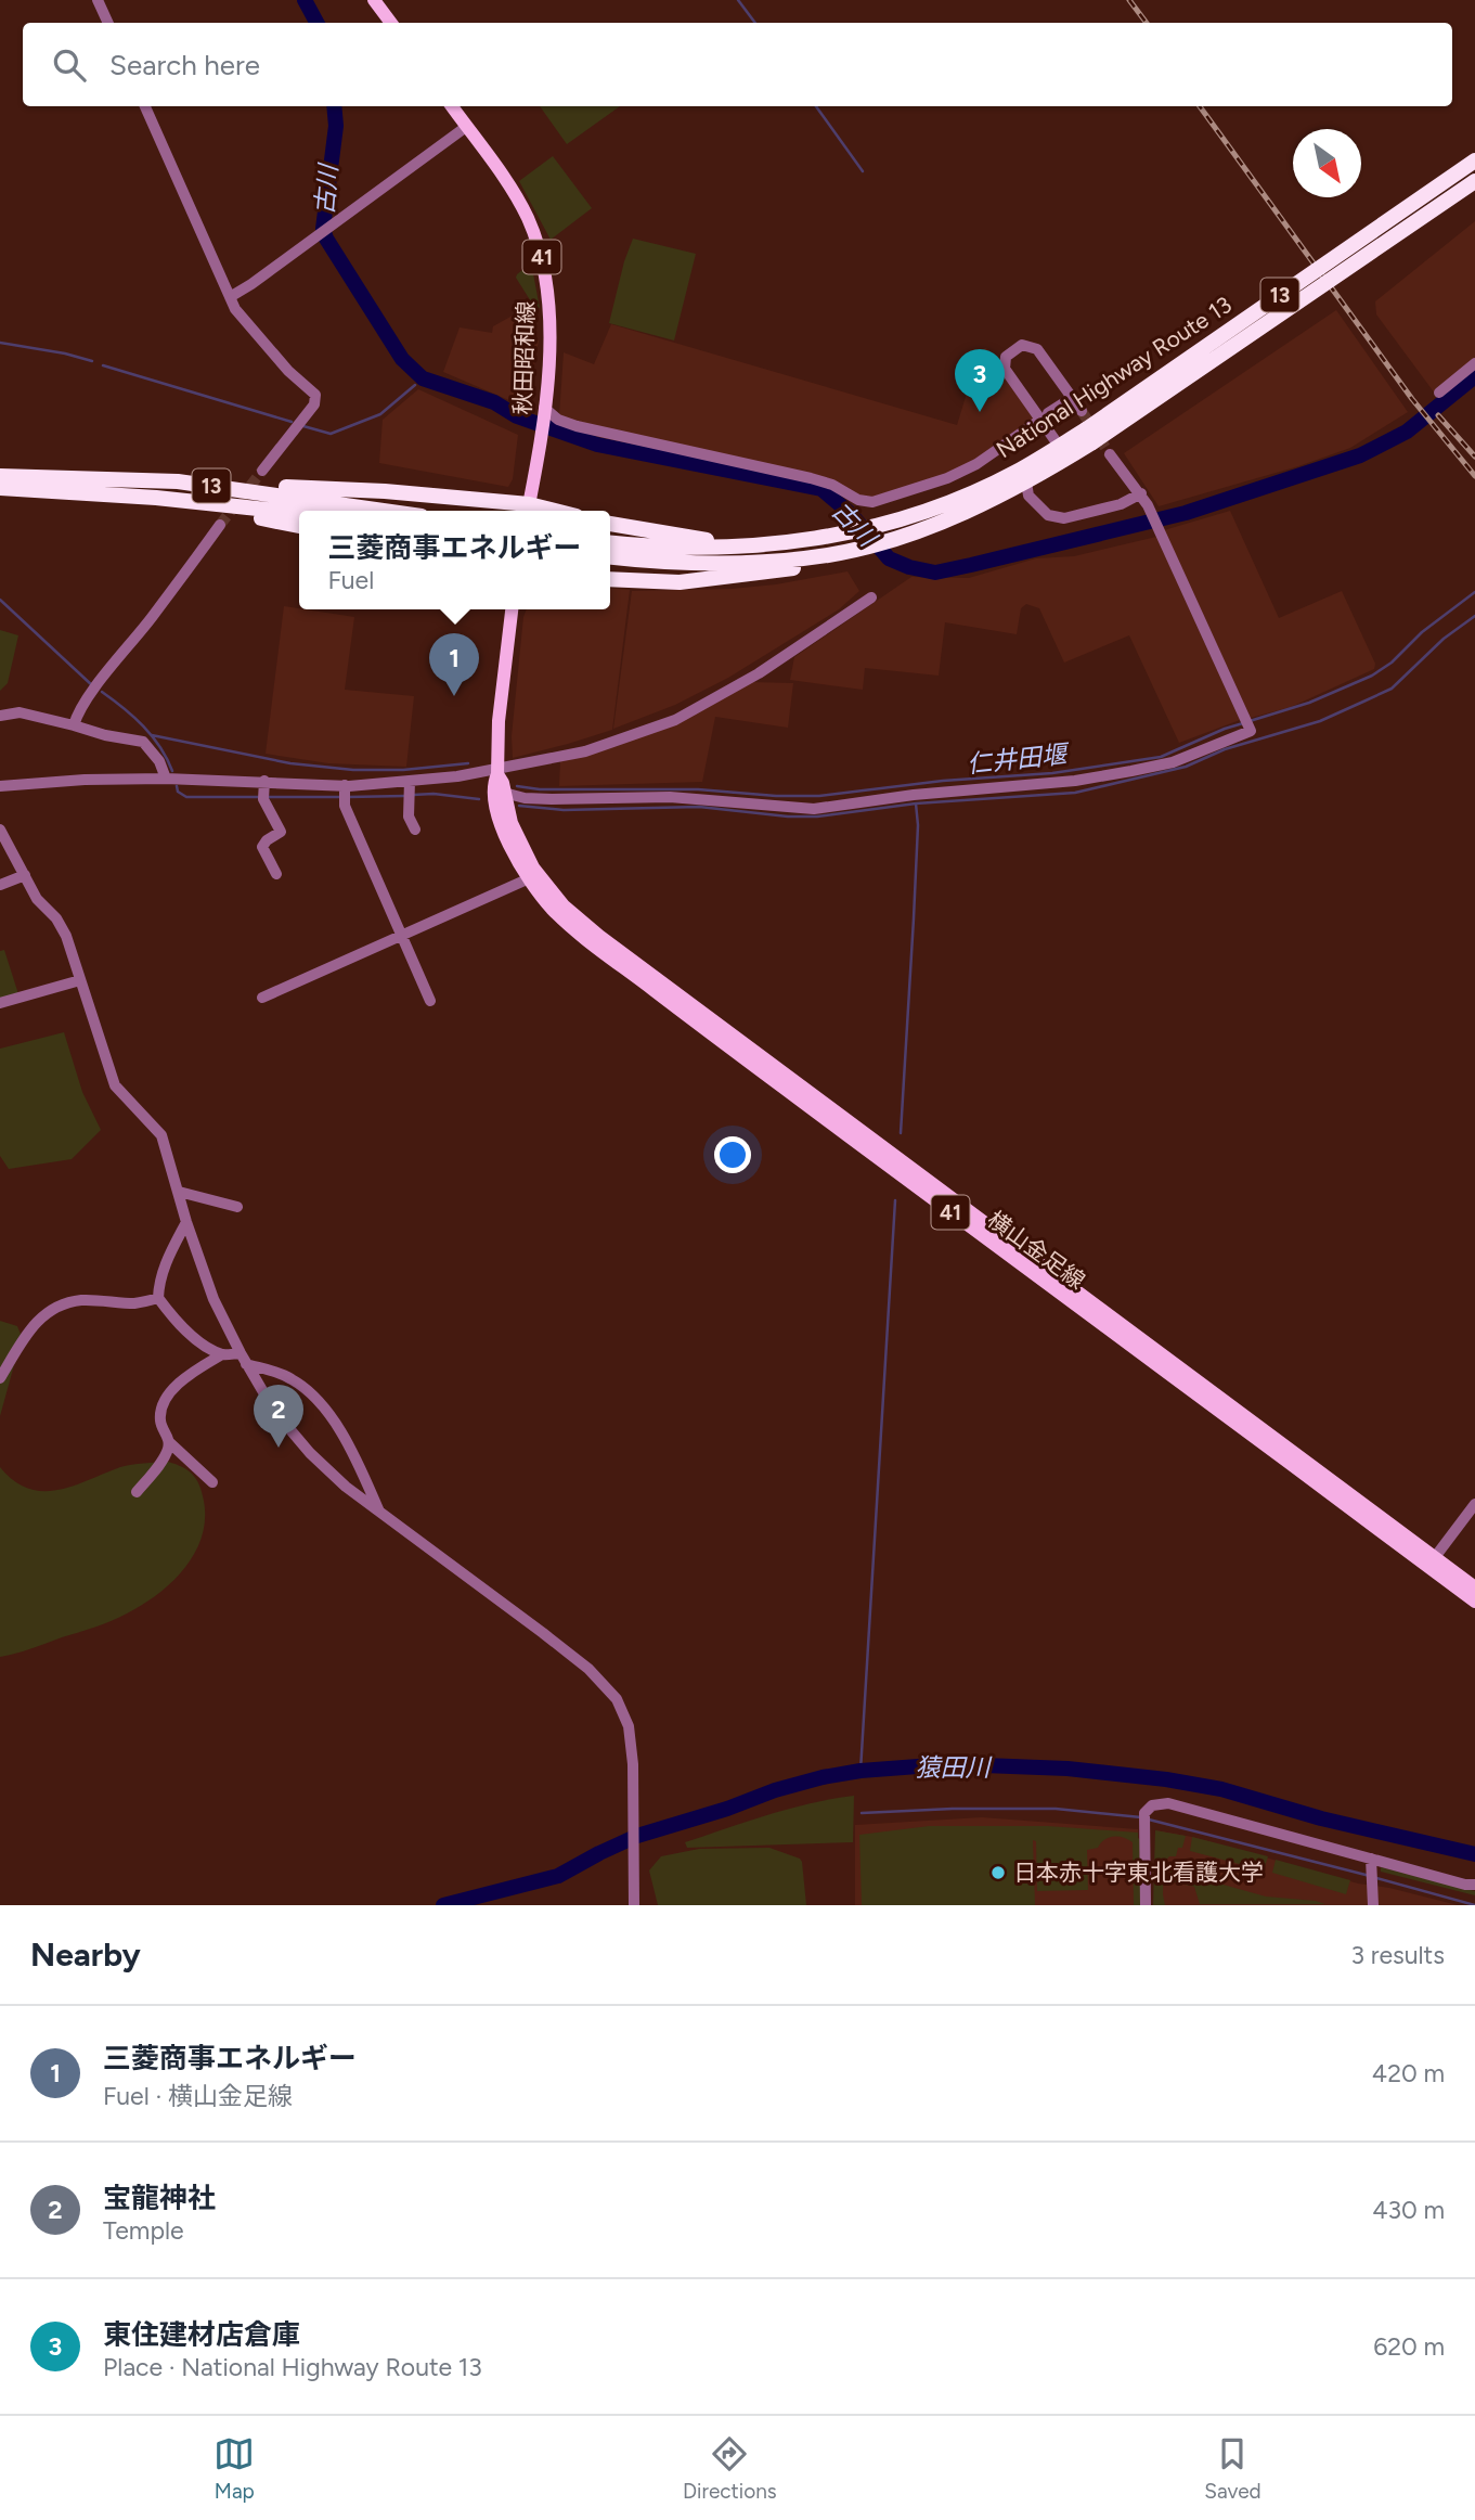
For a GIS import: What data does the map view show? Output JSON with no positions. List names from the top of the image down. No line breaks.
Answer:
{"streets":{"highway":["13","National Highway Route 13"],"main road":["41","秋田昭和線","横山金足線"]},"crossings":[["13","秋田昭和線"],["13","National Highway Route 13"]],"water":["古川","仁井田堰","猿田川"],"places":["日本赤十字東北看護大学"],"north":"bottom right","page":{"search":"Search here","pins":["3","1","2"],"popup":["三菱商事エネルギー","Fuel"],"heading":["Nearby","3 results"],"list":[{"mark":"1","name":"三菱商事エネルギー","note":"Fuel · 横山金足線","value":"420 m"},{"mark":"2","name":"宝龍神社","note":"Temple","value":"430 m"},{"mark":"3","name":"東住建材店倉庫","note":"Place · National Highway Route 13","value":"620 m"}],"nav":["Map","Directions","Saved"]}}
